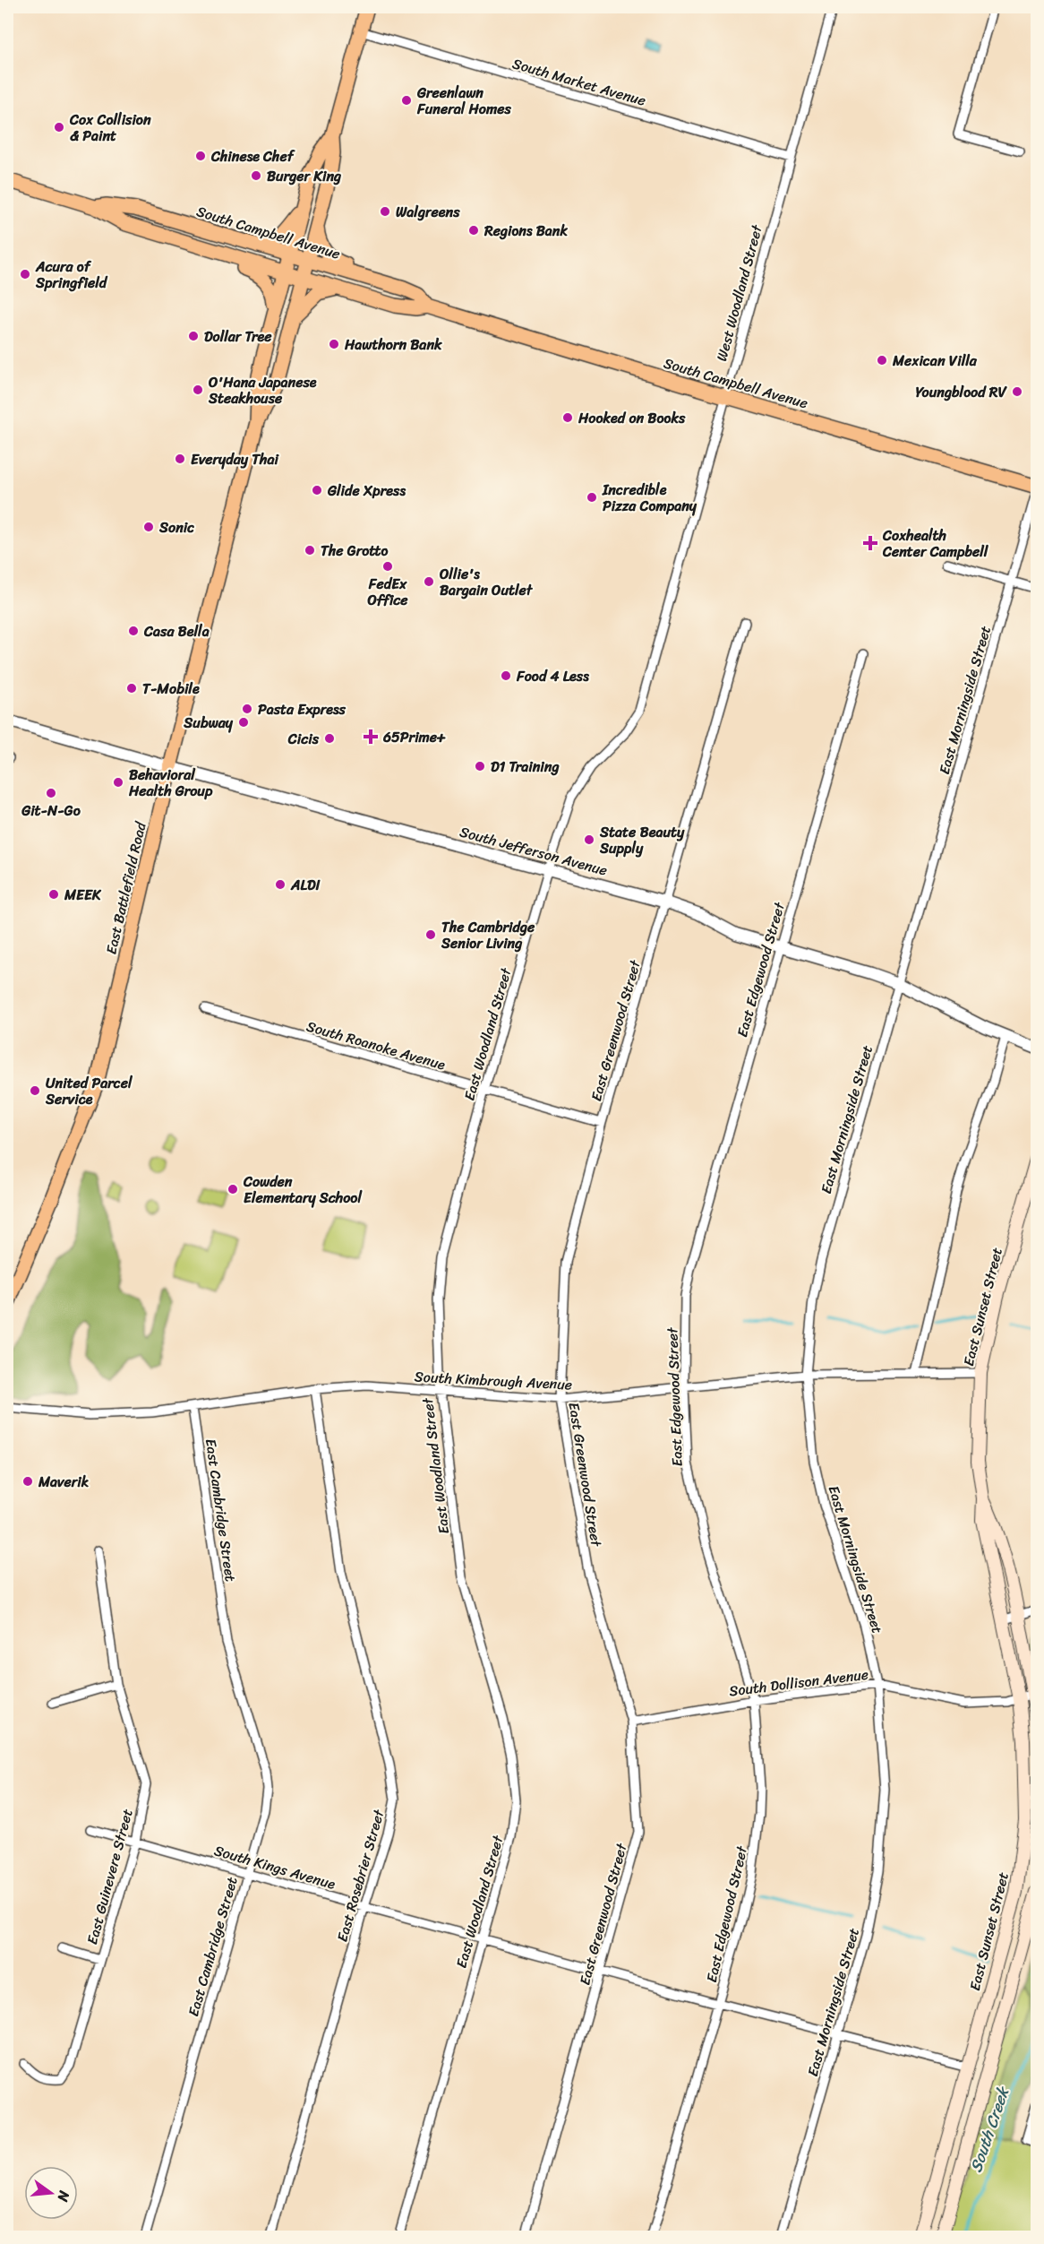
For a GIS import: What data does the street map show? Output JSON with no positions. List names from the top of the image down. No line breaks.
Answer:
{"streets":{"main road":["South Campbell Avenue","East Battlefield Road","East Sunset Street"],"street":["South Market Avenue","West Woodland Street","East Morningside Street","South Jefferson Avenue","East Edgewood Street","East Greenwood Street","East Woodland Street","South Roanoke Avenue","South Kimbrough Avenue","East Cambridge Street","South Dollison Avenue","South Kings Avenue","East Rosebrier Street","East Guinevere Street"]},"crossings":[["South Market Avenue","West Woodland Street"],["South Campbell Avenue","West Woodland Street"],["South Campbell Avenue","East Morningside Street"],["West Woodland Street","East Woodland Street"],["East Morningside Street","South Jefferson Avenue"],["East Morningside Street","South Kimbrough Avenue"],["East Morningside Street","South Dollison Avenue"],["East Morningside Street","South Kings Avenue"],["South Jefferson Avenue","East Battlefield Road"],["South Jefferson Avenue","East Edgewood Street"],["South Jefferson Avenue","East Greenwood Street"],["South Jefferson Avenue","East Woodland Street"],["East Edgewood Street","South Kimbrough Avenue"],["East Edgewood Street","South Dollison Avenue"],["East Edgewood Street","South Kings Avenue"],["East Greenwood Street","South Roanoke Avenue"],["East Greenwood Street","South Kimbrough Avenue"],["East Greenwood Street","South Dollison Avenue"],["East Greenwood Street","South Kings Avenue"],["East Woodland Street","South Roanoke Avenue"],["East Woodland Street","South Kimbrough Avenue"],["East Woodland Street","South Kings Avenue"],["East Sunset Street","South Kimbrough Avenue"],["East Sunset Street","South Dollison Avenue"],["East Sunset Street","South Kings Avenue"],["South Kimbrough Avenue","East Cambridge Street"],["South Kimbrough Avenue","East Rosebrier Street"],["East Cambridge Street","South Kings Avenue"],["South Kings Avenue","East Rosebrier Street"],["South Kings Avenue","East Guinevere Street"]],"water":["South Creek"],"places":{"other":["Greenlawn Funeral Homes","Cox Collision & Paint","Chinese Chef","Burger King","Walgreens","Regions Bank","Acura of Springfield","Dollar Tree","Hawthorn Bank","Mexican Villa","O'Hana Japanese Steakhouse","Youngblood RV","Hooked on Books","Everyday Thai","Glide Xpress","Incredible Pizza Company","Sonic","The Grotto","FedEx Office","Ollie's Bargain Outlet","Casa Bella","Food 4 Less","T-Mobile","Pasta Express","Subway","Cicis","D1 Training","Behavioral Health Group","Git-N-Go","State Beauty Supply","ALDI","MEEK","The Cambridge Senior Living","United Parcel Service","Cowden Elementary School","Maverik"],"health":["Coxhealth Center Campbell","65Prime+"]},"north":"right"}
